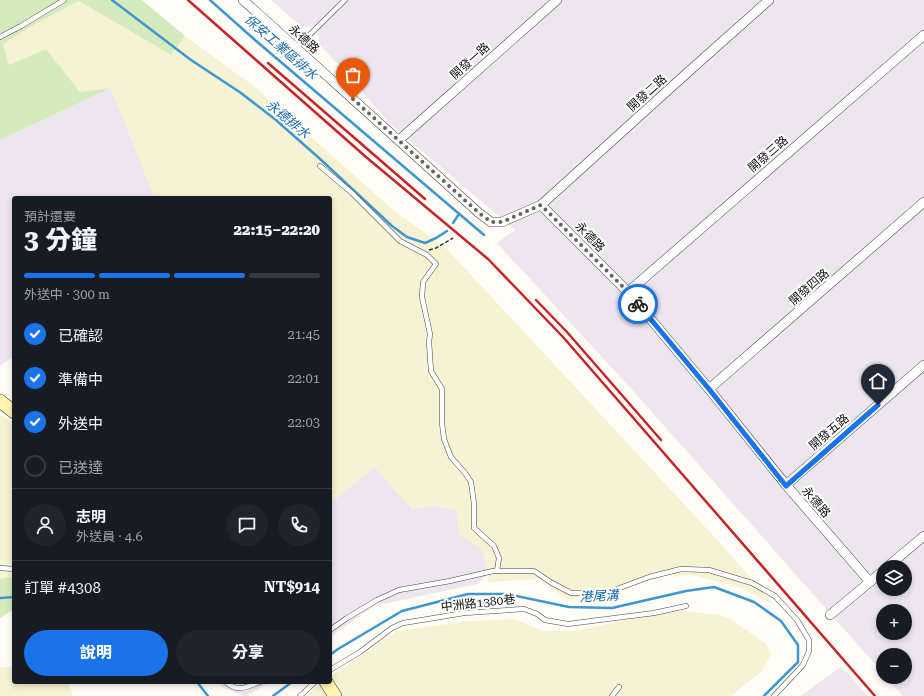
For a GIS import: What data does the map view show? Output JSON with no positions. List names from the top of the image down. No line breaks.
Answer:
{"streets":{"street":["永德路","開發一路","開發二路","開發三路","開發四路","開發五路"],"lane":["中洲路1380巷"]},"crossings":[["永德路","開發一路"],["永德路","開發二路"],["永德路","開發三路"],["永德路","開發四路"],["永德路","開發五路"]],"water":["保安工業區排水","永德排水","港尾溝"],"page":{"heading":["3 分鐘","預計還要","22:15–22:20"],"panel":["志明","外送員 · 4.6","訂單 #4308","NT$914"],"bar":"外送中 · 300 m","list":[["已確認","21:45"],["準備中","22:01"],["外送中","22:03"],"已送達"],"map_buttons":["+","−"],"buttons":["說明","分享"]}}
